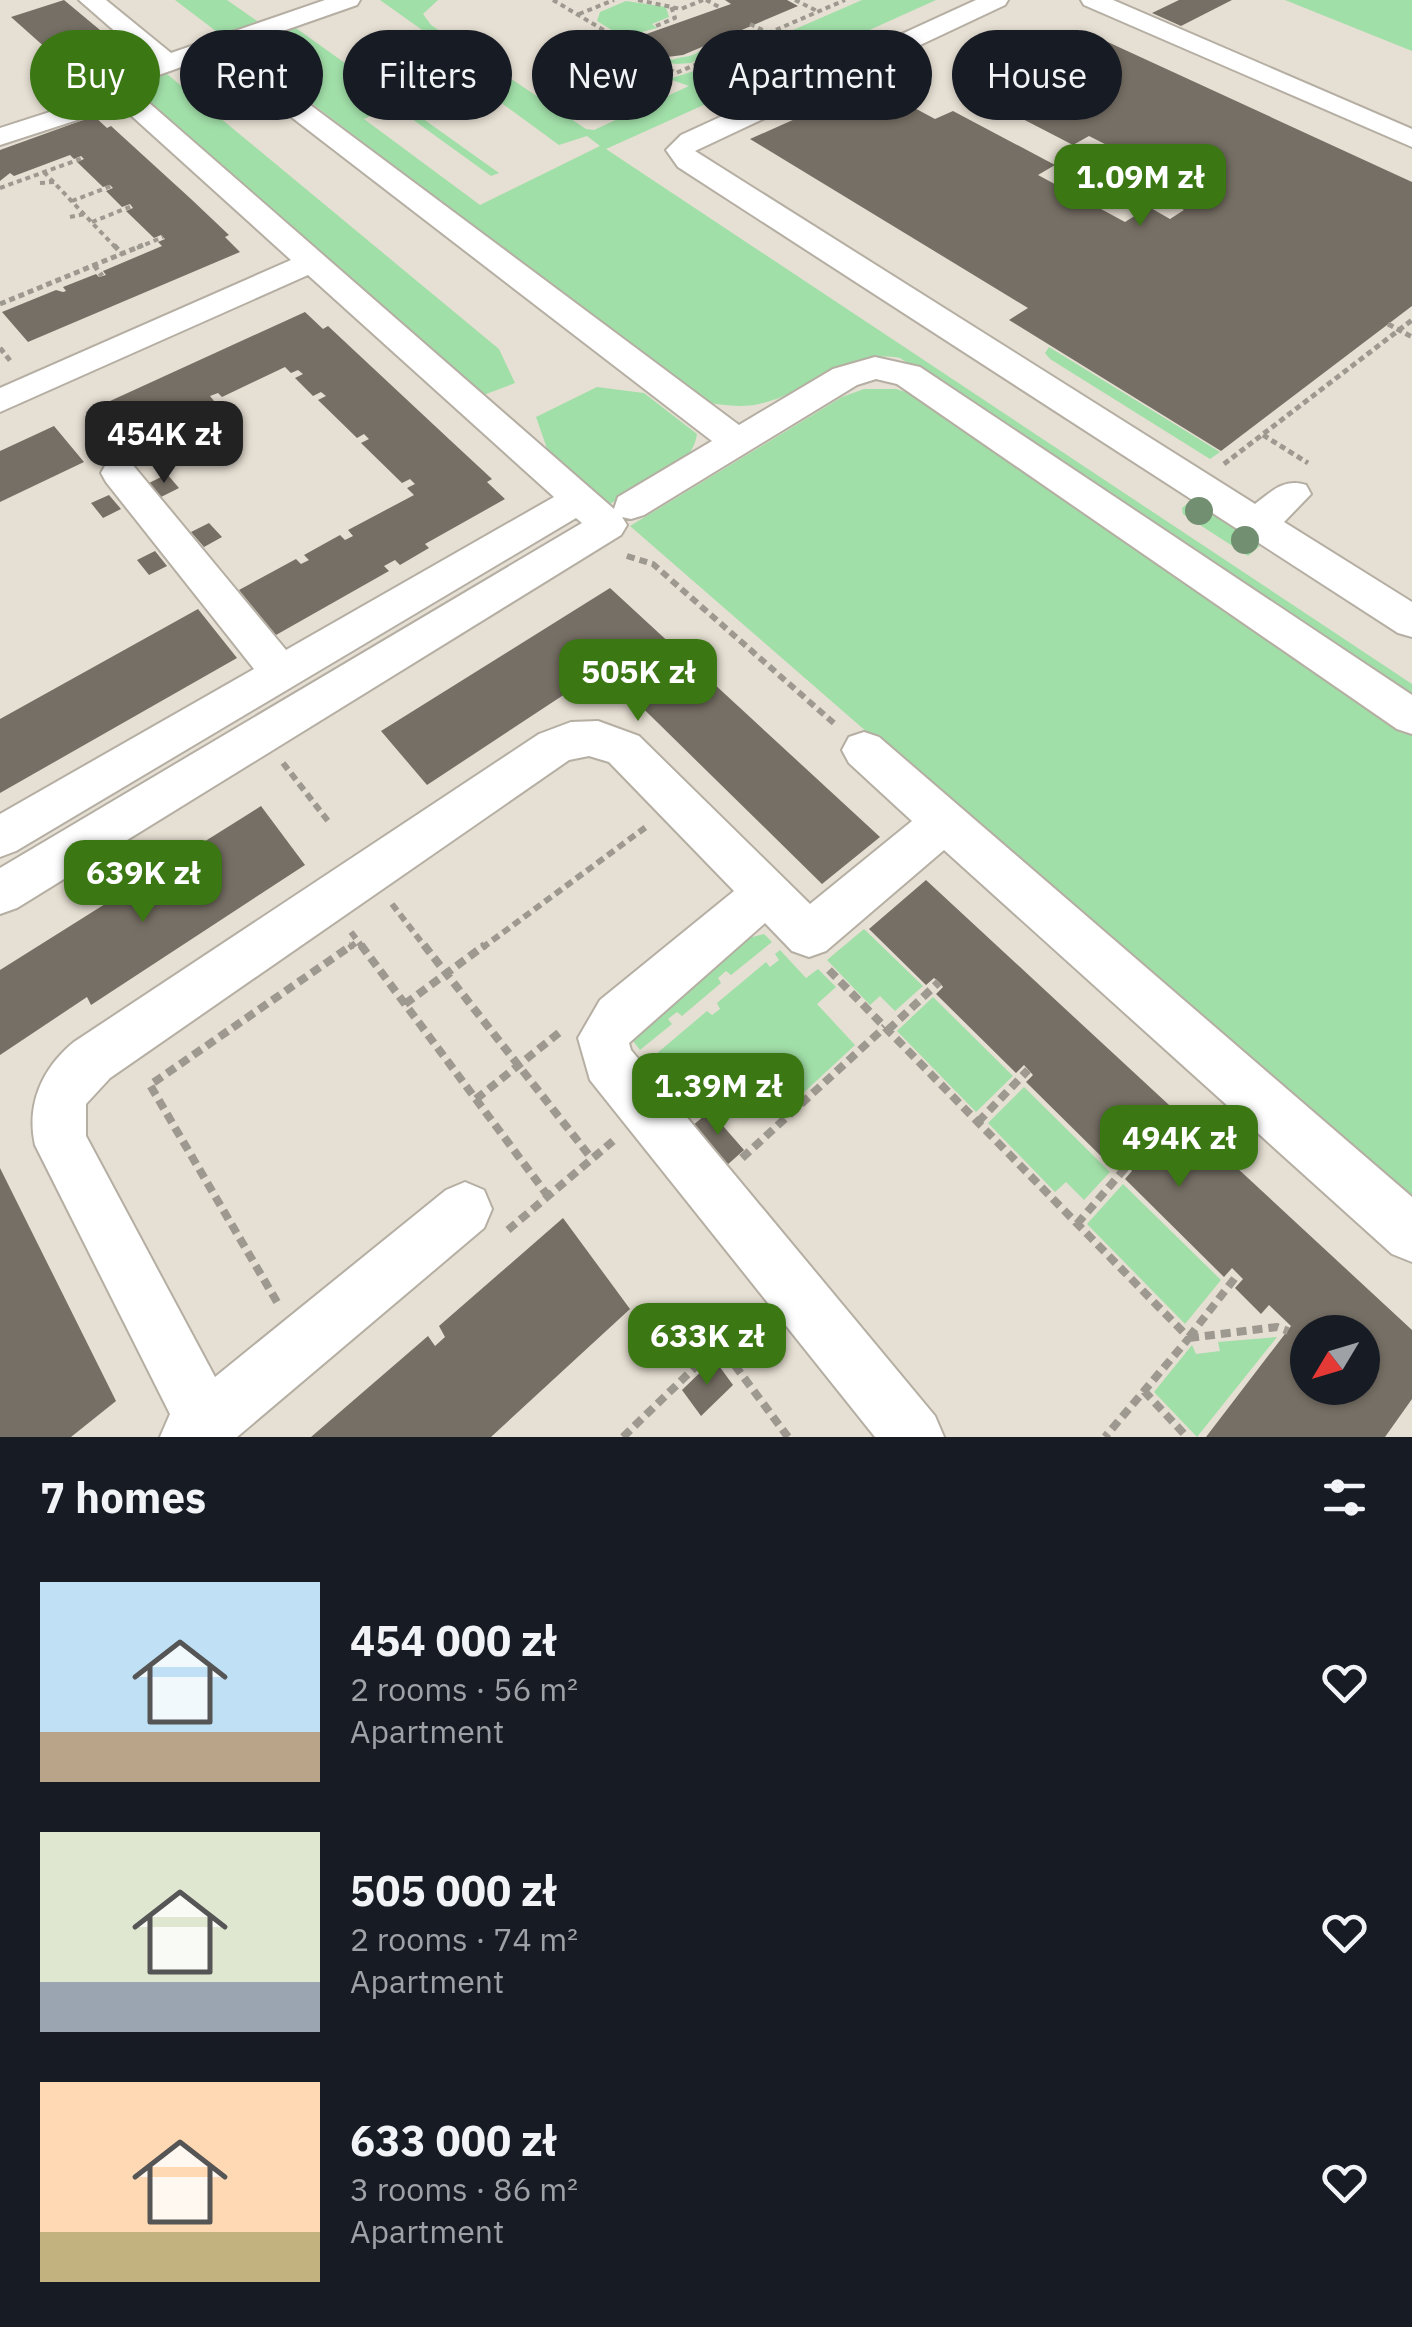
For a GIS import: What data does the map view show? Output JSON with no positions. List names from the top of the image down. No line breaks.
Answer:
{"north":"bottom left","page":{"chip":["Buy","Rent","Filters","New","Apartment","House"],"price":["1.09M zł","454K zł","505K zł","639K zł","1.39M zł","494K zł","633K zł"],"heading":"7 homes","list":[{"name":"454 000 zł","note":"2 rooms · 56 m² · Apartment"},{"name":"505 000 zł","note":"2 rooms · 74 m² · Apartment"},{"name":"633 000 zł","note":"3 rooms · 86 m² · Apartment"}]}}
